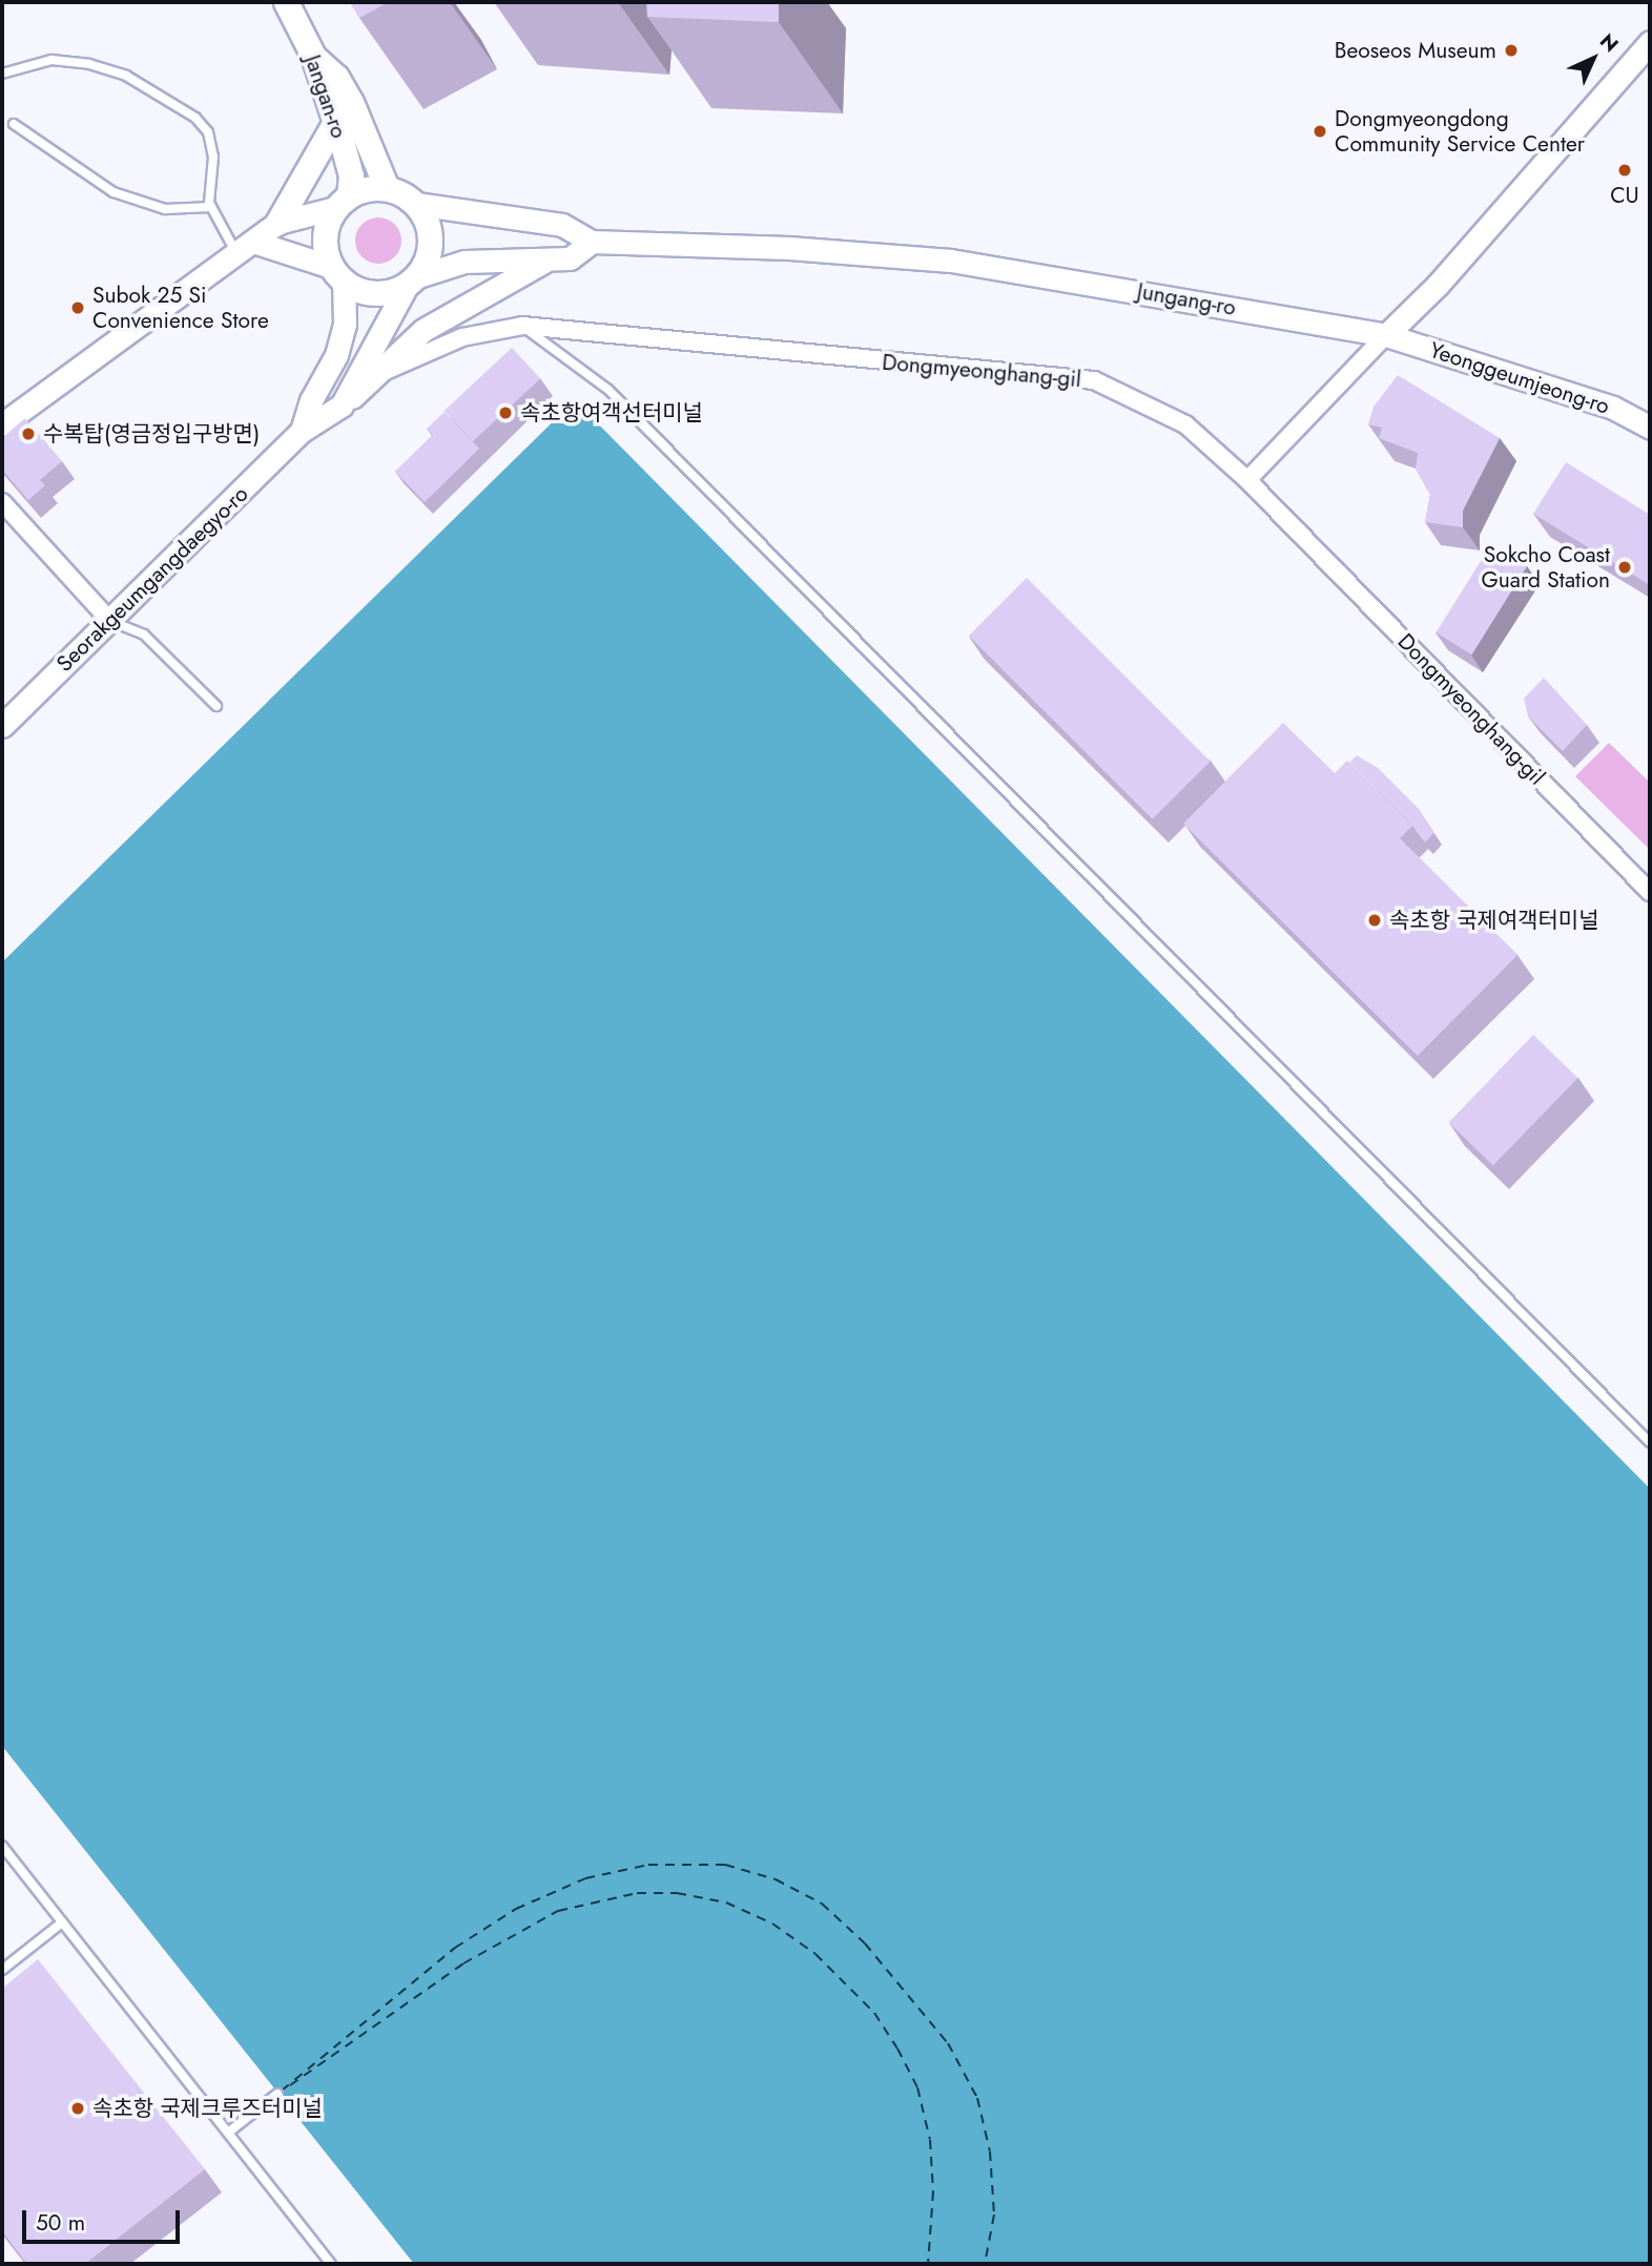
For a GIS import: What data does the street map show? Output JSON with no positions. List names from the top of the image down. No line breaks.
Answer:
{"streets":{"main road":["Jangan-ro"],"street":["Jungang-ro","Dongmyeonghang-gil","Yeonggeumjeong-ro","Seorakgeumgangdaegyo-ro"]},"crossings":[["Jungang-ro","Yeonggeumjeong-ro"]],"places":["Beoseos Museum","Dongmyeongdong Community Service Center","CU","Subok 25 Si Convenience Store","속초항여객선터미널","수복탑(영금정입구방면)","Sokcho Coast Guard Station","속초항 국제여객터미널","속초항 국제크루즈터미널"],"scale_bar":"50 m","north":"top right"}
